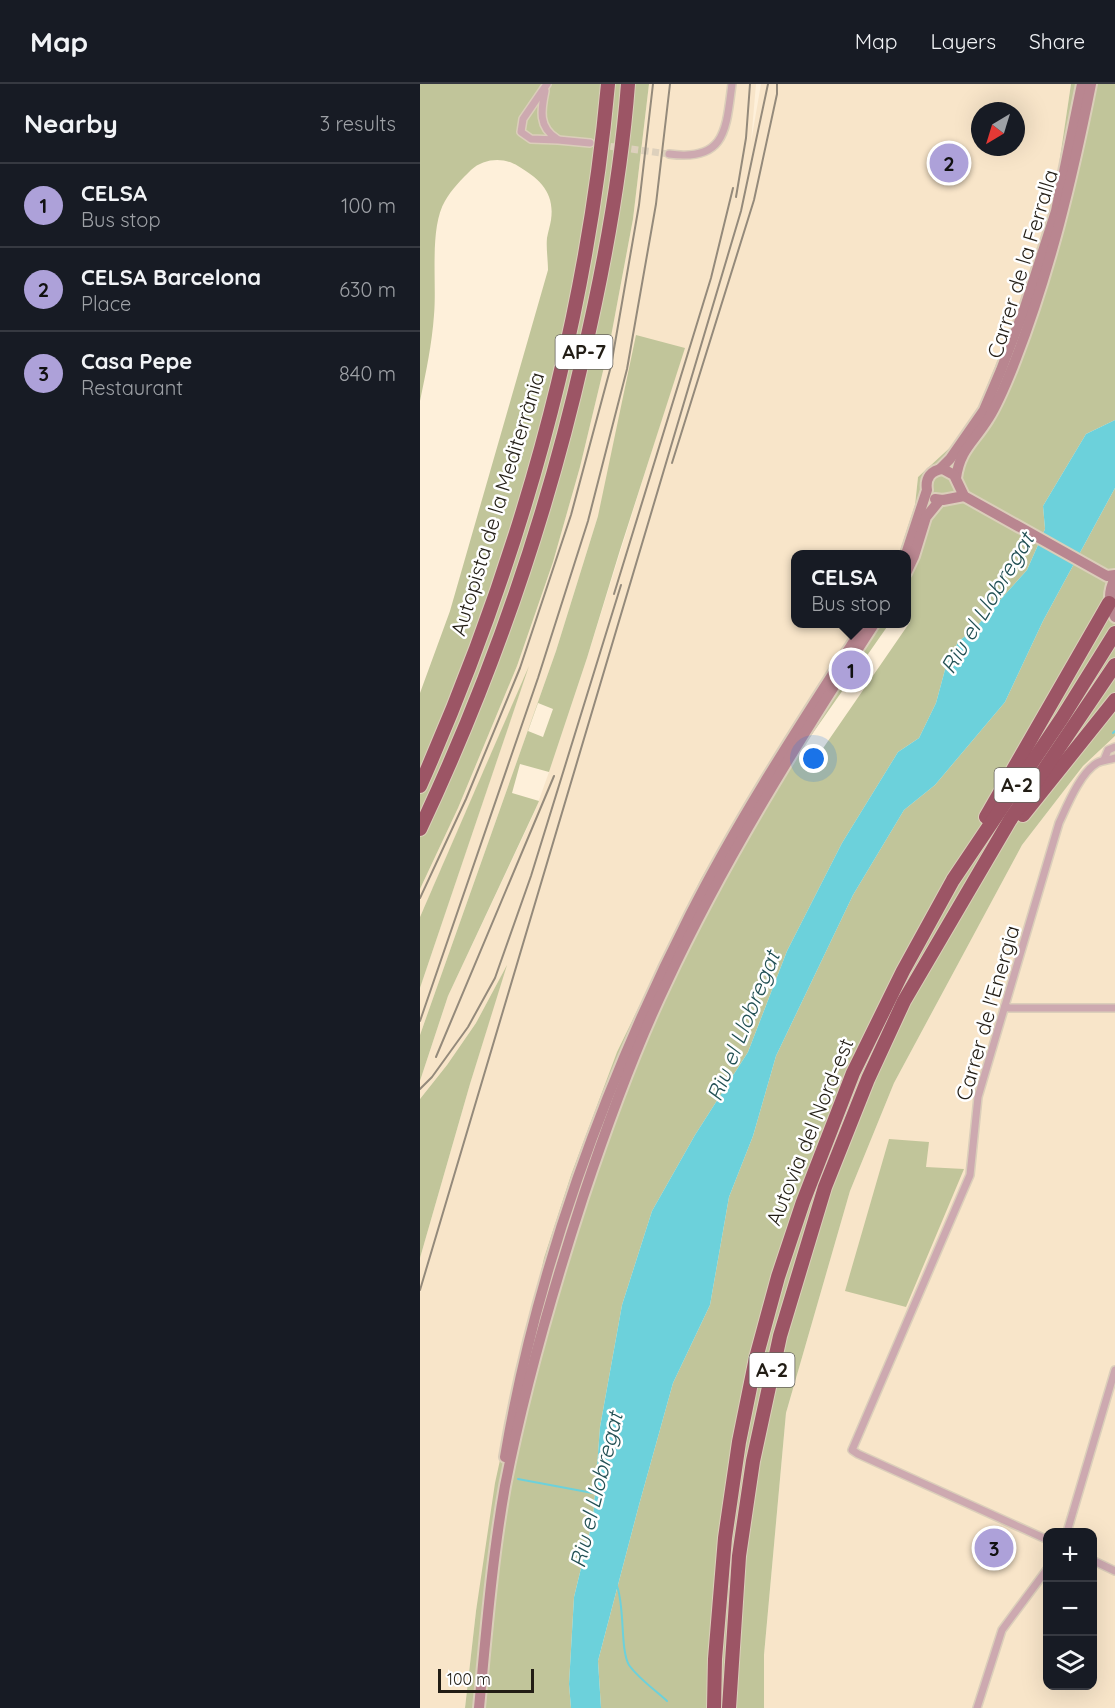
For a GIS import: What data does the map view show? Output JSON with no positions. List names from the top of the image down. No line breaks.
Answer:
{"streets":{"highway":["AP-7","Autopista de la Mediterrània","A-2","Autovia del Nord-est"],"street":["Carrer de la Ferralla","Carrer de l'Energia"]},"water":["Riu el Llobregat"],"scale_bar":"100 m","north":"bottom left","page":{"header":"Map","nav":["Map","Layers","Share"],"heading":["Nearby","3 results"],"pins":["2","1","3"],"list":[{"mark":"1","name":"CELSA","note":"Bus stop","value":"100 m"},{"mark":"2","name":"CELSA Barcelona","note":"Place","value":"630 m"},{"mark":"3","name":"Casa Pepe","note":"Restaurant","value":"840 m"}],"popup":["CELSA","Bus stop"],"map_buttons":["+","−"],"scale":"100 m"}}
